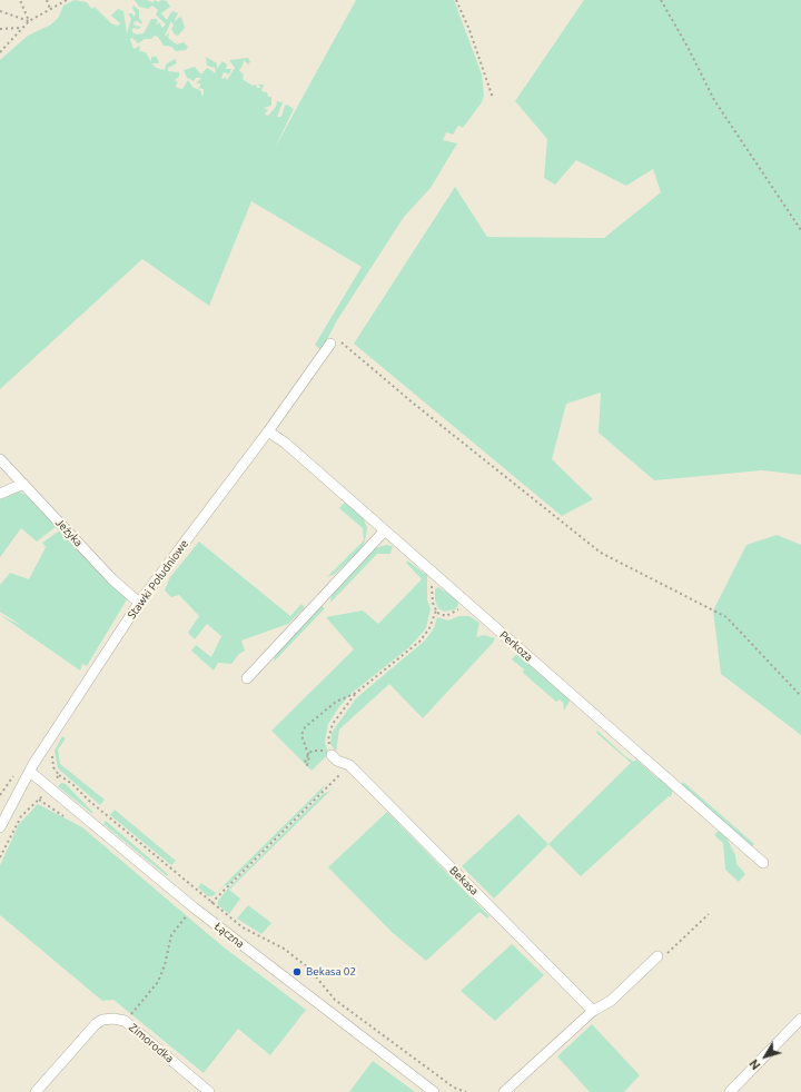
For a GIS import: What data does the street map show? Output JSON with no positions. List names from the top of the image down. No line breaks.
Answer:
{"streets":{"street":["Jeżyka","Stawki Południowe","Perkoza","Bekasa","Łączna","Zimorodka"]},"crossings":[["Jeżyka","Stawki Południowe"],["Stawki Południowe","Perkoza"],["Stawki Południowe","Łączna"]],"places":["Bekasa 02"],"north":"bottom left"}
